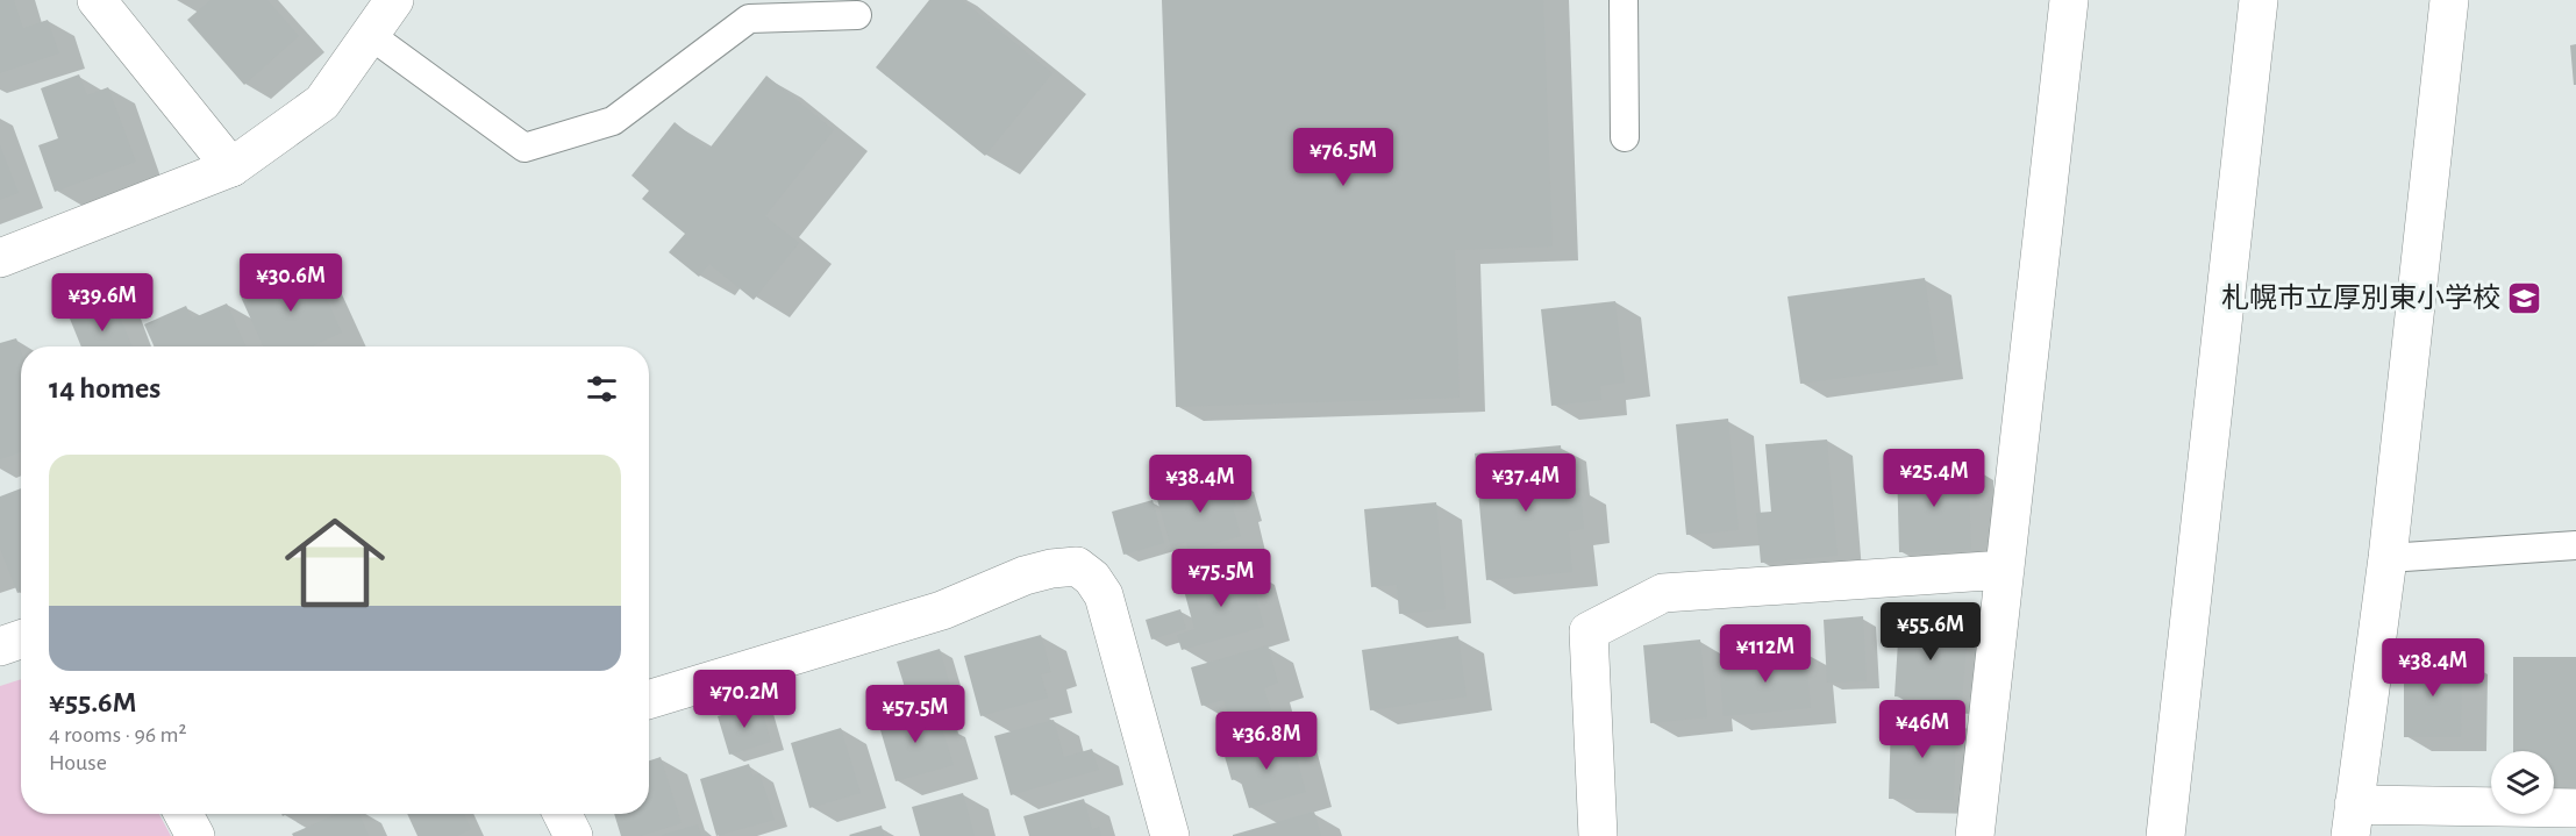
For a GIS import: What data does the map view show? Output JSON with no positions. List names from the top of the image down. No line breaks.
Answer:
{"places":{"school or university":["札幌市立厚別東小学校"]},"page":{"price":["¥76.5M","¥30.6M","¥39.6M","¥25.4M","¥37.4M","¥38.4M","¥75.5M","¥55.6M","¥112M","¥38.4M","¥70.2M","¥57.5M","¥46M","¥36.8M"],"heading":"14 homes","list":[{"name":"¥55.6M","note":"4 rooms · 96 m² · House"}]}}
